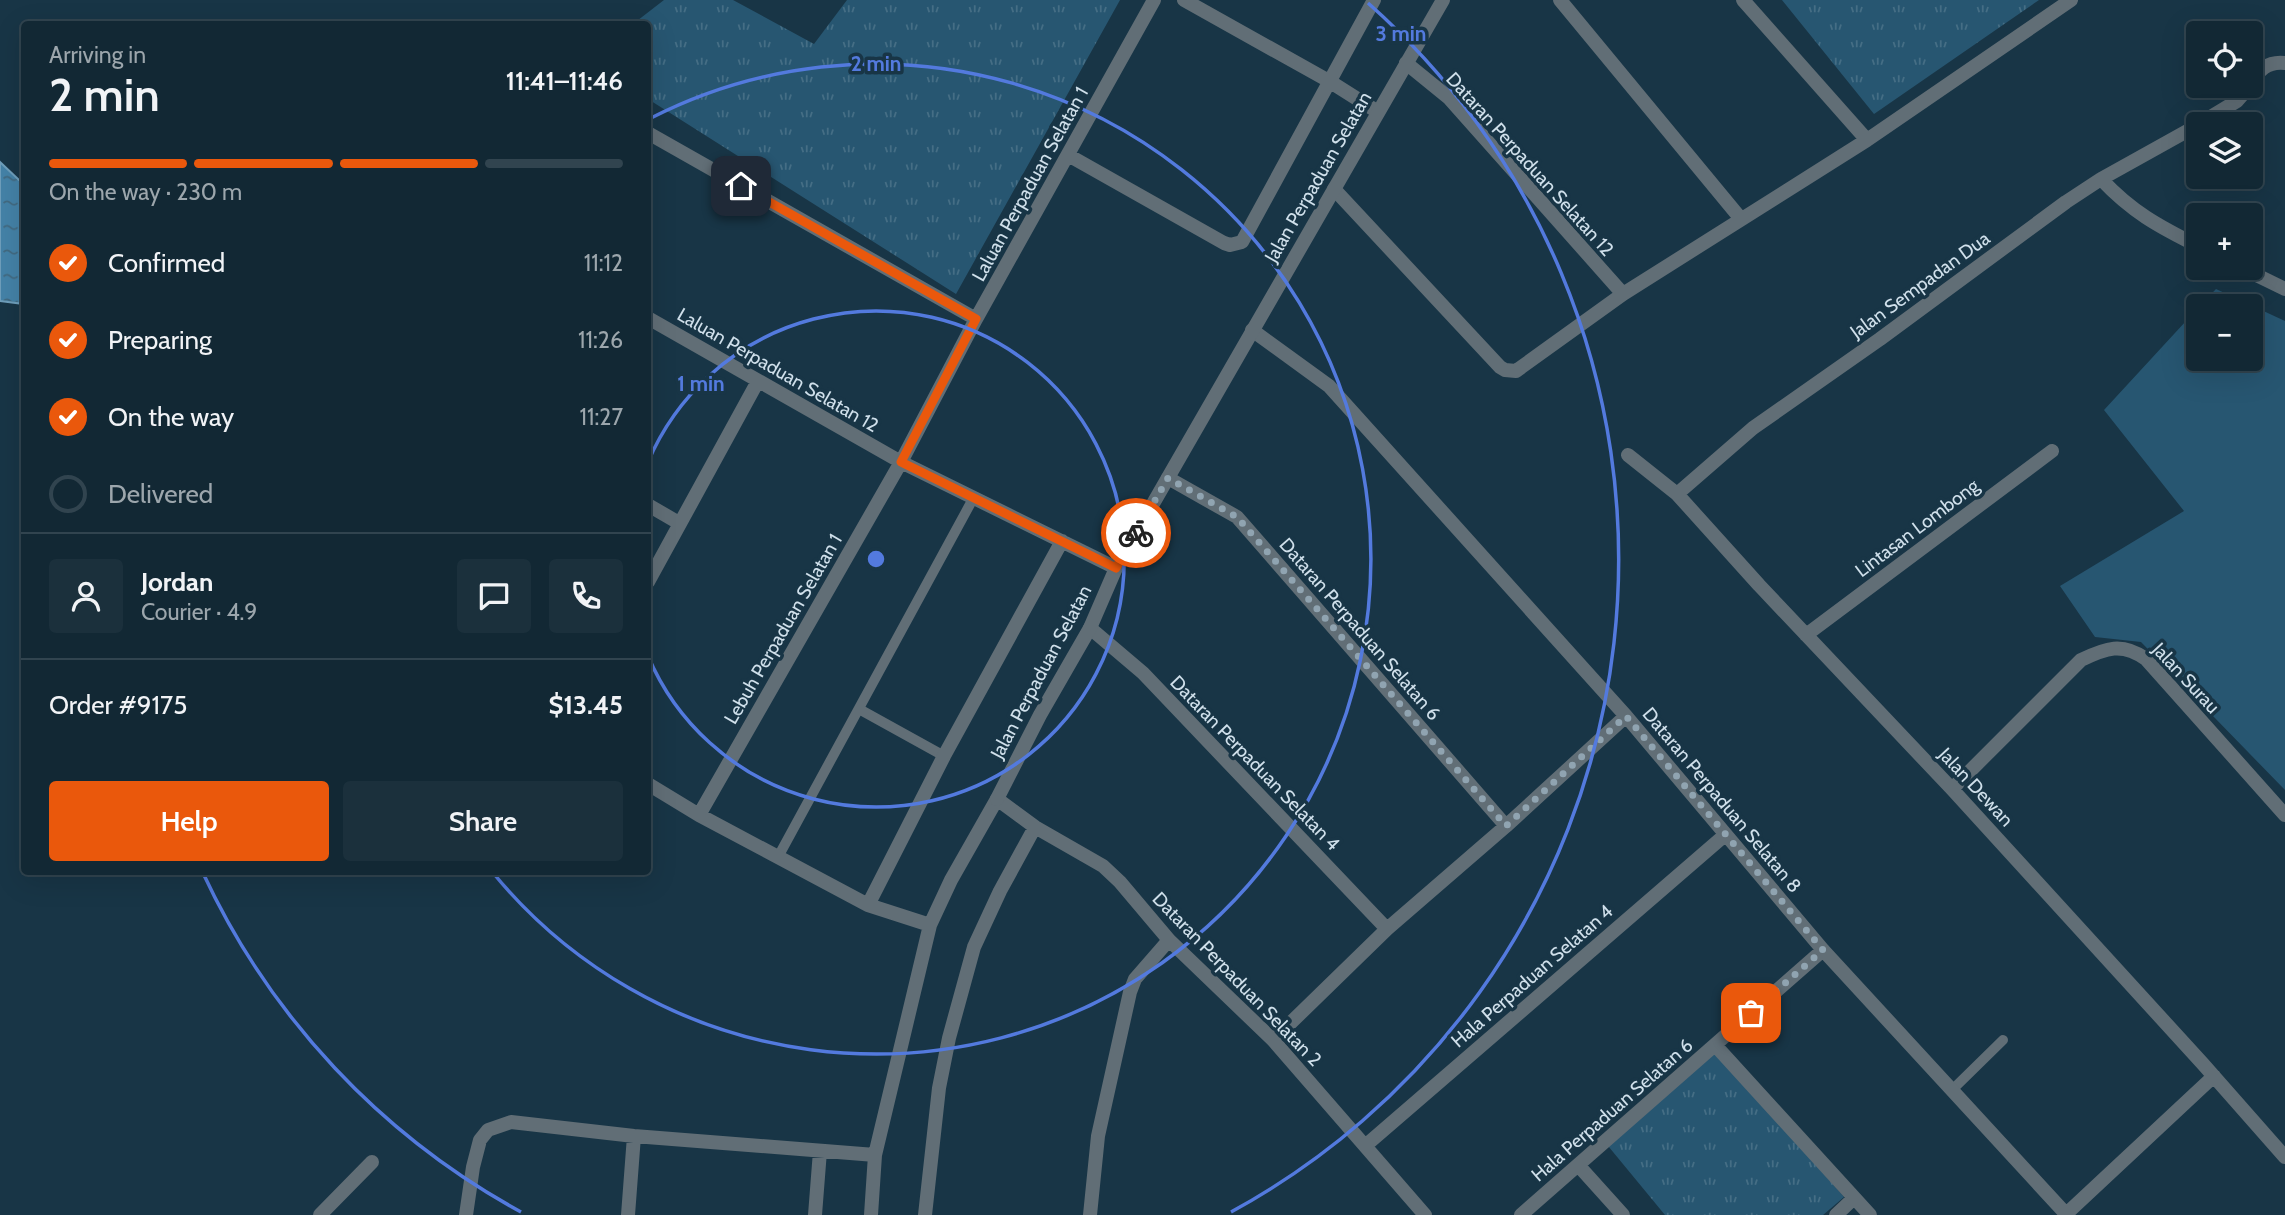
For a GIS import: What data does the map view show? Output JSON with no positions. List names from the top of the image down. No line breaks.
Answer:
{"streets":{"street":["Dataran Perpaduan Selatan 12","Jalan Perpaduan Selatan","Laluan Perpaduan Selatan 1","Jalan Sempadan Dua","Laluan Perpaduan Selatan 12","Lintasan Lombong","Lebuh Perpaduan Selatan 1","Dataran Perpaduan Selatan 6","Jalan Surau","Dataran Perpaduan Selatan 4","Jalan Dewan","Dataran Perpaduan Selatan 8","Hala Perpaduan Selatan 4","Dataran Perpaduan Selatan 2","Hala Perpaduan Selatan 6"]},"crossings":[["Dataran Perpaduan Selatan 12","Jalan Perpaduan Selatan"],["Jalan Perpaduan Selatan","Laluan Perpaduan Selatan 12"],["Jalan Perpaduan Selatan","Dataran Perpaduan Selatan 6"],["Jalan Perpaduan Selatan","Dataran Perpaduan Selatan 4"],["Jalan Perpaduan Selatan","Dataran Perpaduan Selatan 8"],["Jalan Perpaduan Selatan","Dataran Perpaduan Selatan 2"],["Laluan Perpaduan Selatan 1","Laluan Perpaduan Selatan 12"],["Laluan Perpaduan Selatan 1","Lebuh Perpaduan Selatan 1"],["Jalan Sempadan Dua","Jalan Dewan"],["Laluan Perpaduan Selatan 12","Lebuh Perpaduan Selatan 1"],["Lintasan Lombong","Jalan Dewan"],["Jalan Surau","Jalan Dewan"],["Dataran Perpaduan Selatan 8","Hala Perpaduan Selatan 4"],["Dataran Perpaduan Selatan 8","Hala Perpaduan Selatan 6"],["Hala Perpaduan Selatan 4","Dataran Perpaduan Selatan 2"]],"page":{"map_buttons":["+","−"],"heading":["2 min","Arriving in","11:41–11:46"],"panel":["Jordan","Courier · 4.9","Order #9175","$13.45"],"bar":"On the way · 230 m","list":[["Confirmed","11:12"],["Preparing","11:26"],["On the way","11:27"],"Delivered"],"buttons":["Help","Share"]},"rings":["3 min","2 min","1 min"]}
